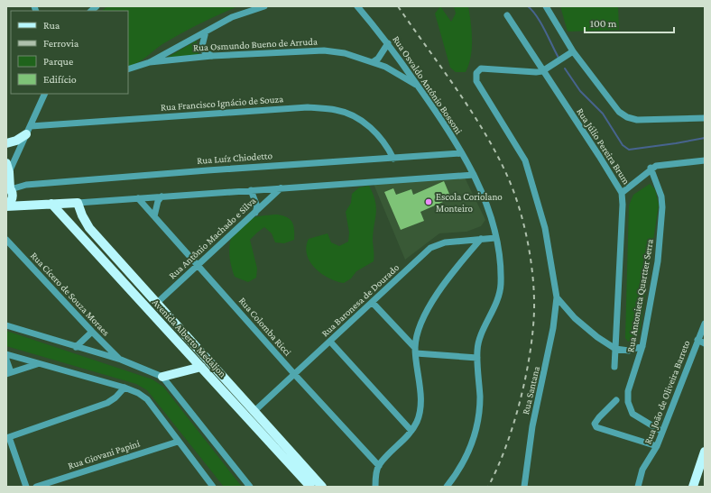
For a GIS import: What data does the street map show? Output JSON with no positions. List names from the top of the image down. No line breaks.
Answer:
{"streets":{"main road":["Avenida Alberto Medaljon"],"street":["Rua Osmundo Bueno de Arruda","Rua Osvaldo Antônio Bossoni","Rua Francisco Ignácio de Souza","Rua Júlio Pereira Brum","Rua Luíz Chiodetto","Rua Antônio Machado e Silva","Rua Cícero de Souza Moraes","Rua Antonieta Quartter Serra","Rua Baronesa de Dourado","Rua Colomba Ricci","Rua Santana","Rua João de Oliveira Barreto","Rua Giovani Papini"]},"crossings":[["Rua Osmundo Bueno de Arruda","Rua Osvaldo Antônio Bossoni"],["Rua Osvaldo Antônio Bossoni","Rua Luíz Chiodetto"],["Rua Osvaldo Antônio Bossoni","Rua Baronesa de Dourado"],["Rua Francisco Ignácio de Souza","Rua Luíz Chiodetto"],["Rua Júlio Pereira Brum","Rua Santana"],["Rua Antônio Machado e Silva","Rua Colomba Ricci"],["Rua Antônio Machado e Silva","Avenida Alberto Medaljon"],["Rua Antonieta Quartter Serra","Rua João de Oliveira Barreto"],["Rua Baronesa de Dourado","Rua Colomba Ricci"],["Rua Baronesa de Dourado","Avenida Alberto Medaljon"]],"places":["Escola Coriolano Monteiro"],"legend":["Rua","Ferrovia","Parque","Edifício"],"scale_bar":"100 m"}
